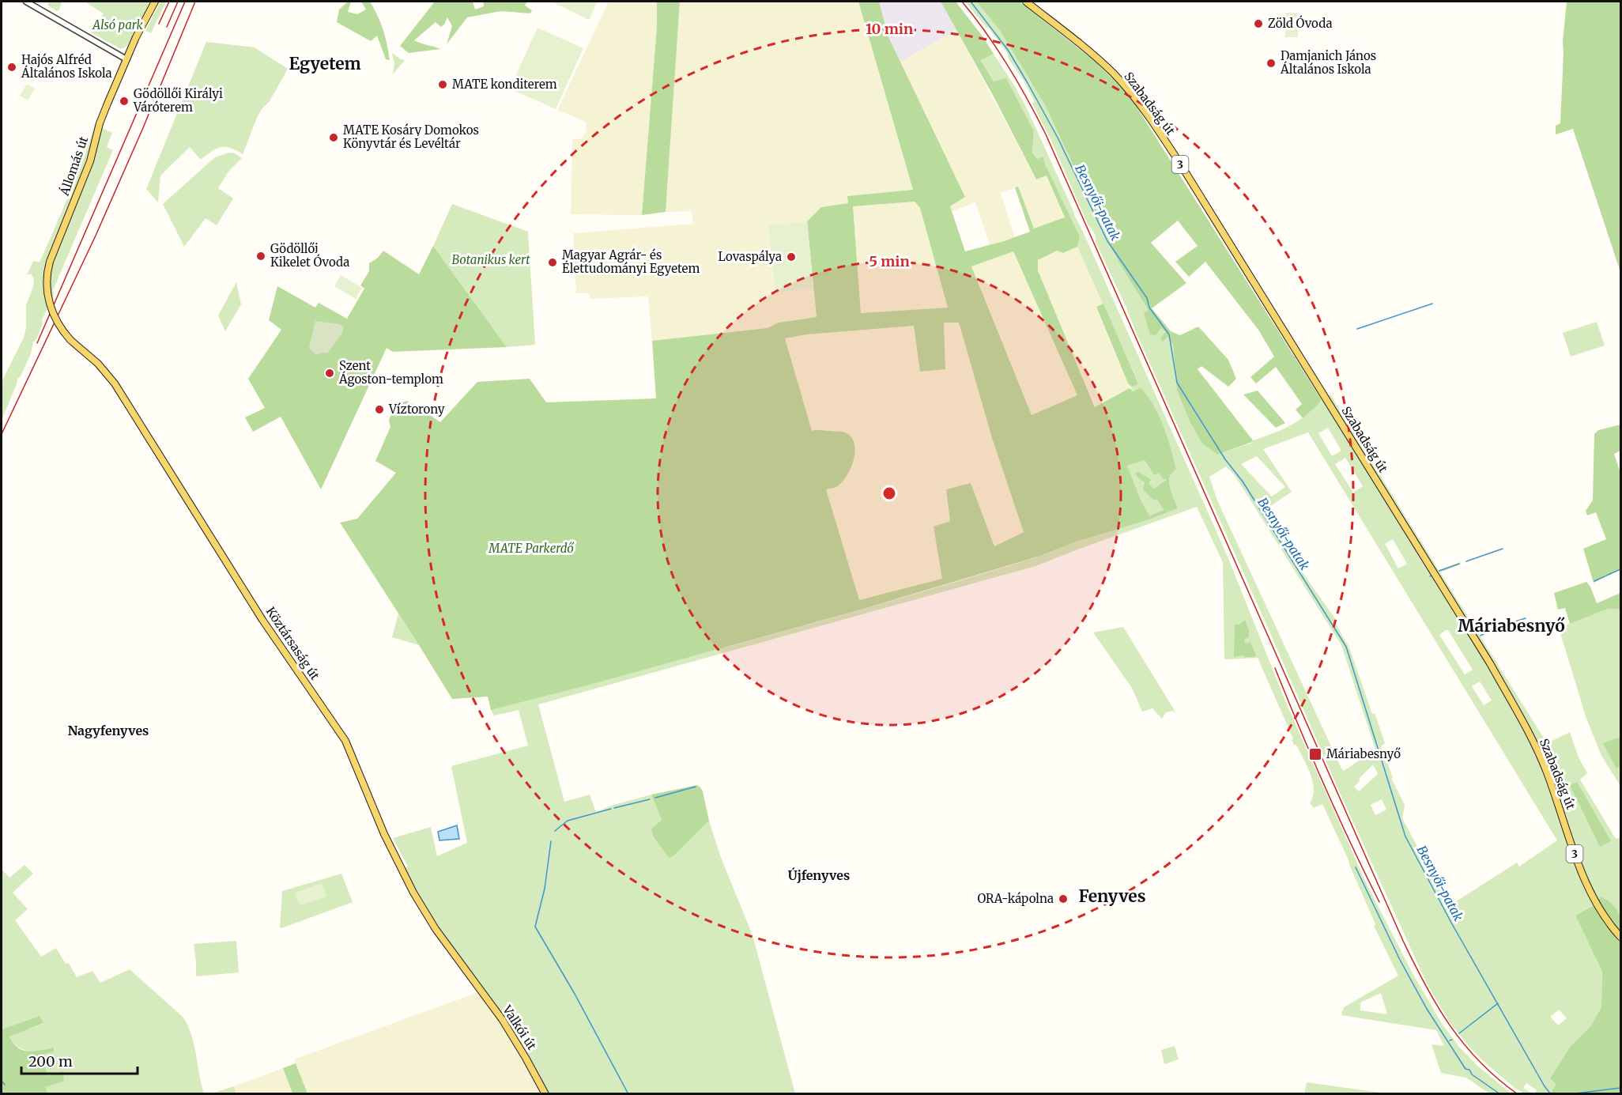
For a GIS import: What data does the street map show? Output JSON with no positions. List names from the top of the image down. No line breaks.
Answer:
{"streets":{"main road":["Szabadság út","3","Állomás út","Köztársaság út","Valkói út"]},"crossings":[["Állomás út","Köztársaság út"],["Köztársaság út","Valkói út"]],"districts":["Egyetem","Máriabesnyő","Nagyfenyves","Újfenyves","Fenyves"],"water":["Besnyői-patak"],"parks":["Alsó park","Botanikus kert","MATE Parkerdő"],"places":{"other":["Zöld Óvoda","Damjanich János Általános Iskola","Hajós Alfréd Általános Iskola","MATE konditerem","Gödöllői Királyi Váróterem","MATE Kosáry Domokos Könyvtár és Levéltár","Gödöllői Kikelet Óvoda","Lovaspálya","Magyar Agrár- és Élettudományi Egyetem","Szent Ágoston-templom","Víztorony","ORA-kápolna"],"transit":["Máriabesnyő"]},"scale_bar":"200 m","rings":["10 min","5 min"]}
